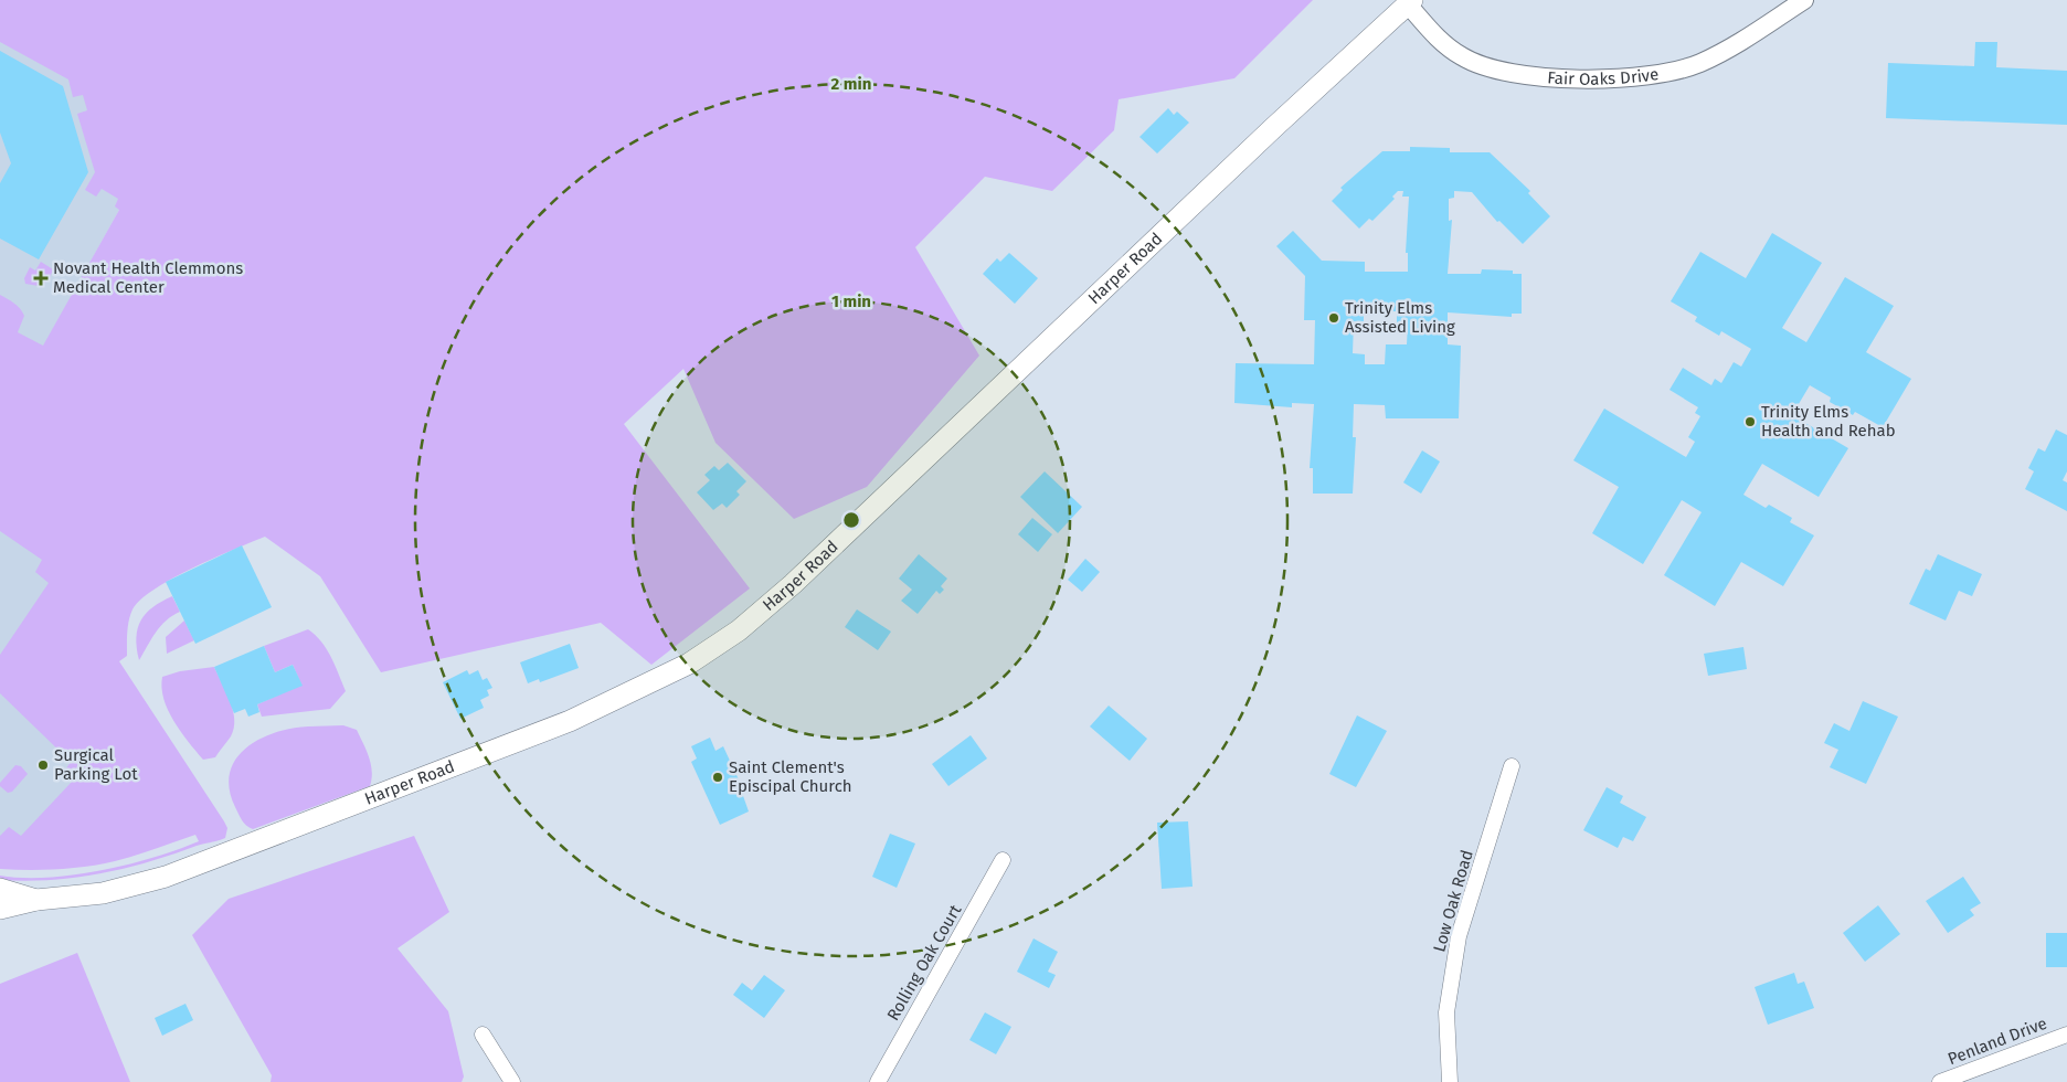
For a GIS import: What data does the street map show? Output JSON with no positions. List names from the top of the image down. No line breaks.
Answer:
{"streets":{"main road":["Harper Road"],"street":["Fair Oaks Drive","Low Oak Road","Rolling Oak Court","Penland Drive"]},"crossings":[["Fair Oaks Drive","Harper Road"]],"places":{"health":["Novant Health Clemmons Medical Center"],"other":["Trinity Elms Assisted Living","Trinity Elms Health and Rehab","Surgical Parking Lot","Saint Clement's Episcipal Church"]},"rings":["2 min","1 min"]}
